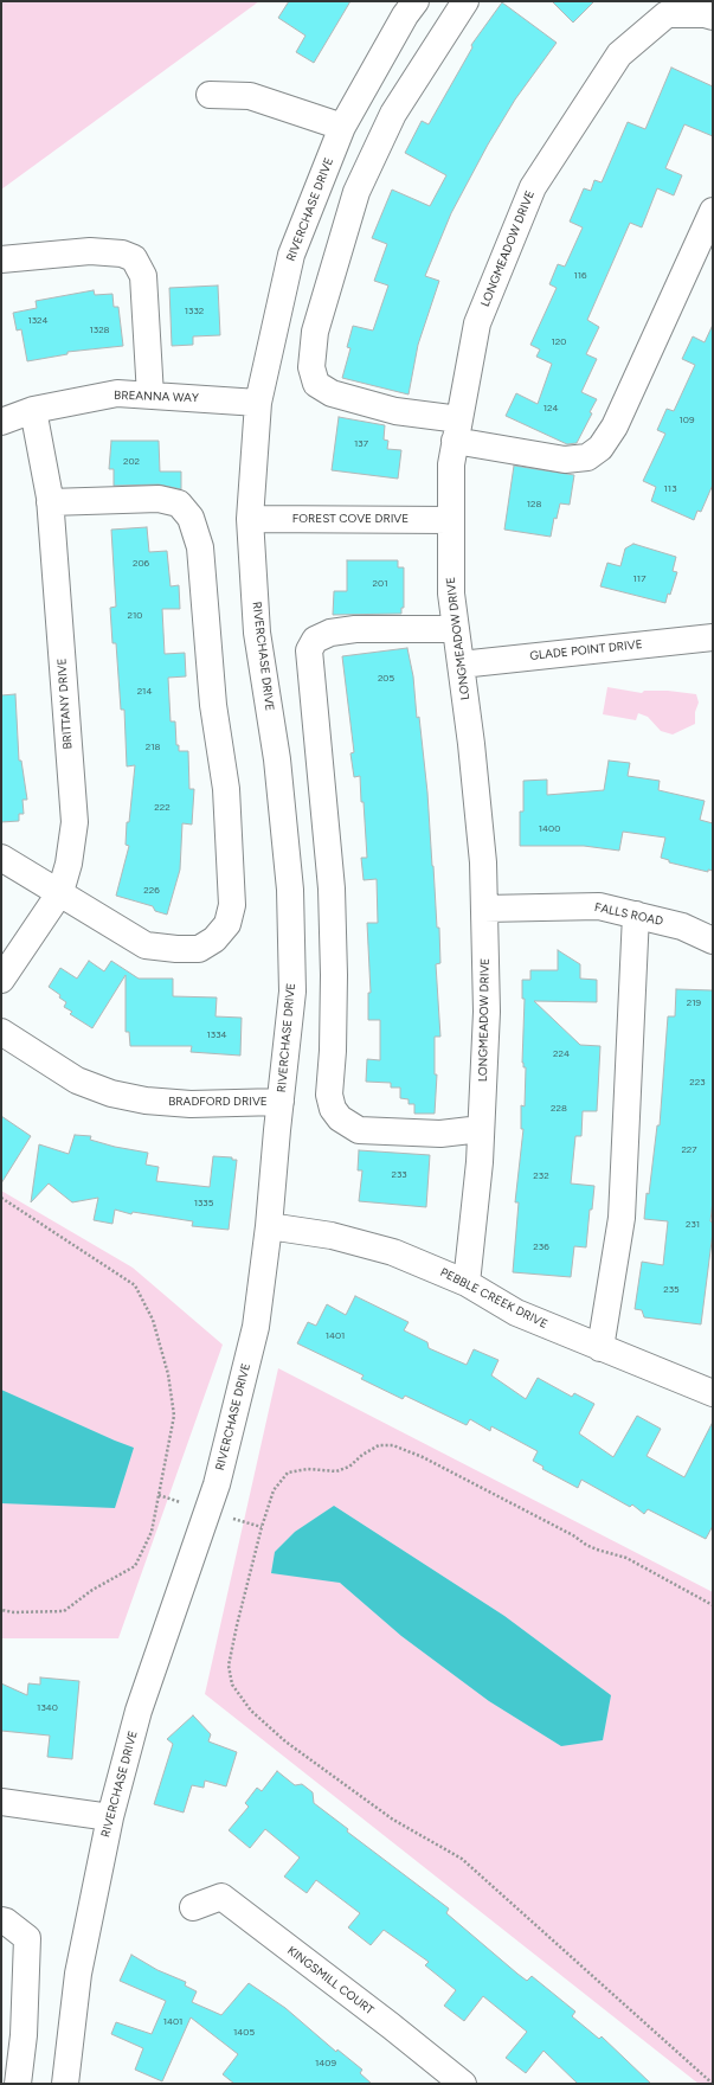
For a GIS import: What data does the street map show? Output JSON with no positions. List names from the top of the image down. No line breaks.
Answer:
{"streets":{"street":["RIVERCHASE DRIVE","LONGMEADOW DRIVE","BREANNA WAY","FOREST COVE DRIVE","GLADE POINT DRIVE","BRITTANY DRIVE","FALLS ROAD","BRADFORD DRIVE","PEBBLE CREEK DRIVE","KINGSMILL COURT"]},"crossings":[["RIVERCHASE DRIVE","BREANNA WAY"],["RIVERCHASE DRIVE","FOREST COVE DRIVE"],["RIVERCHASE DRIVE","BRADFORD DRIVE"],["RIVERCHASE DRIVE","PEBBLE CREEK DRIVE"],["LONGMEADOW DRIVE","FOREST COVE DRIVE"],["LONGMEADOW DRIVE","GLADE POINT DRIVE"],["LONGMEADOW DRIVE","FALLS ROAD"],["LONGMEADOW DRIVE","PEBBLE CREEK DRIVE"],["BREANNA WAY","BRITTANY DRIVE"]],"house_numbers":["116","1332","1324","1328","120","124","109","137","202","113","128","206","117","201","210","205","214","218","222","1400","226","219","1334","224","223","228","227","233","232","1335","231","236","235","1401","1340","1401","1405","1409"]}
